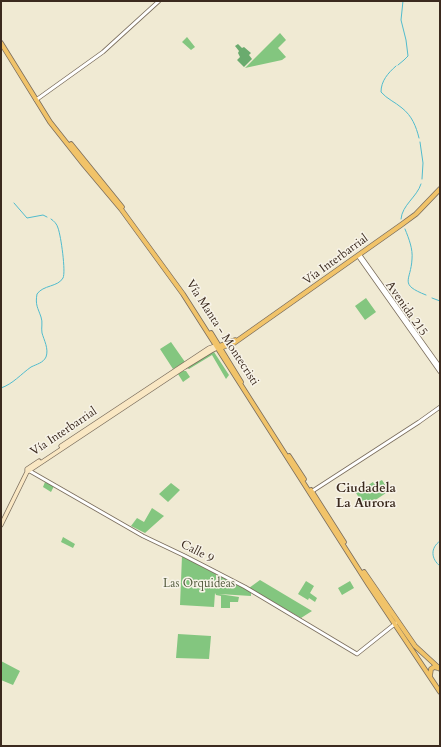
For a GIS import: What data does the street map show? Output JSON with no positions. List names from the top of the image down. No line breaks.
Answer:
{"streets":{"main road":["Vía Interbarrial","Vía Manta - Montecristi"],"street":["Avenida 215","Calle 9"]},"crossings":[["Vía Interbarrial","Avenida 215"],["Vía Interbarrial","Vía Manta - Montecristi"],["Vía Interbarrial","Calle 9"],["Vía Manta - Montecristi","Calle 9"]],"districts":["Ciudadela La Aurora"],"parks":["Las Orquideas"]}
